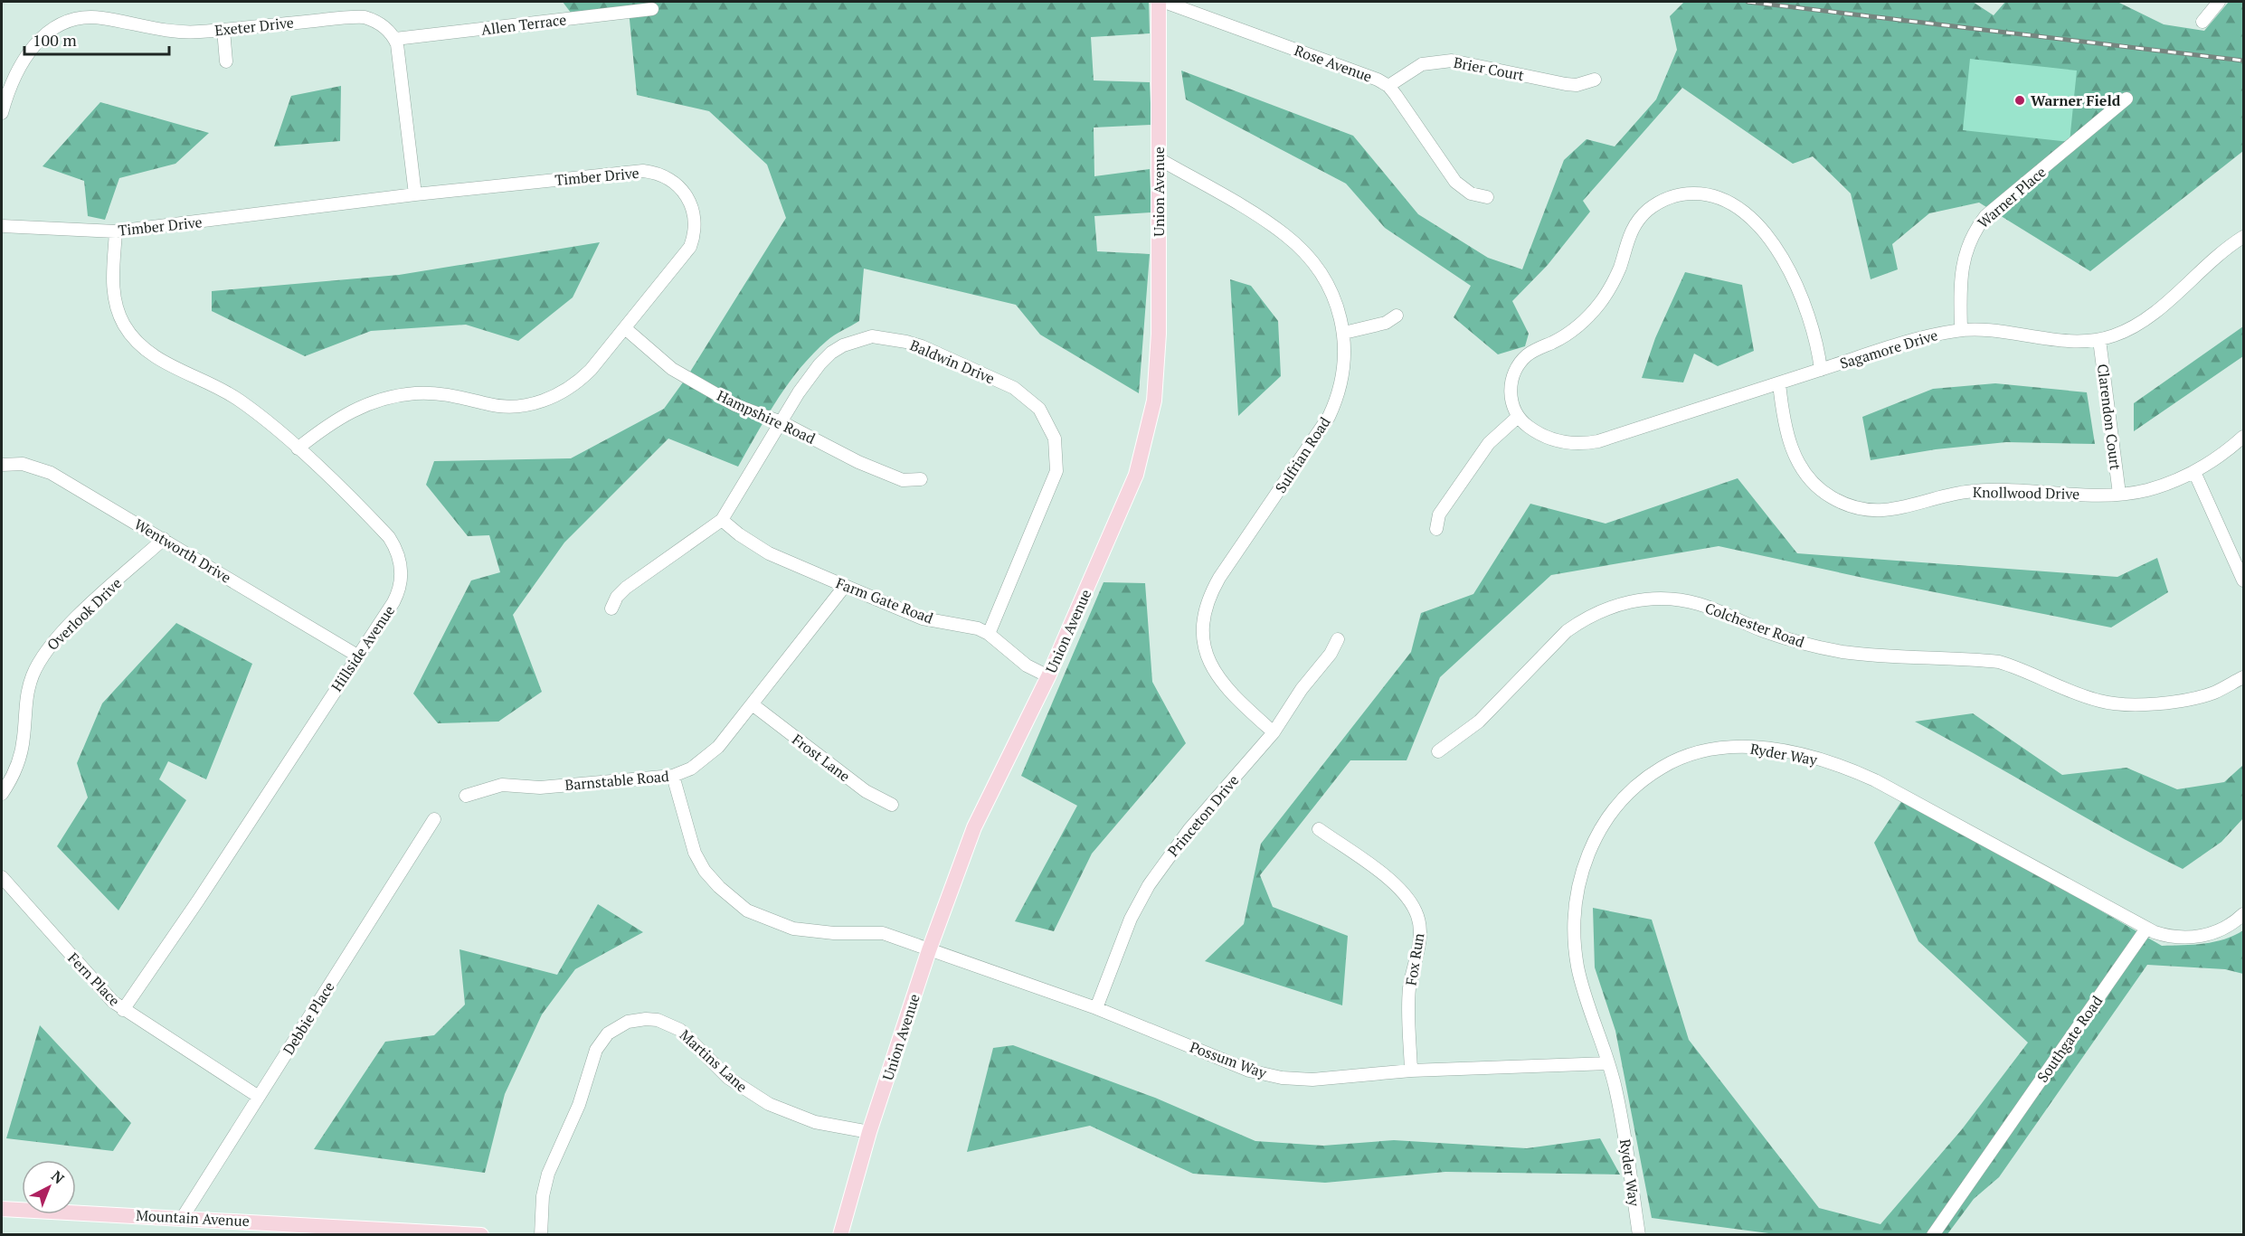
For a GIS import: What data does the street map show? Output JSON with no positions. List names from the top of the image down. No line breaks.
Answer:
{"streets":{"main road":["Union Avenue","Mountain Avenue"],"street":["Allen Terrace","Exeter Drive","Rose Avenue","Brier Court","Timber Drive","Warner Place","Sagamore Drive","Baldwin Drive","Hampshire Road","Clarendon Court","Sulfrian Road","Knollwood Drive","Wentworth Drive","Farm Gate Road","Overlook Drive","Colchester Road","Hillside Avenue","Ryder Way","Frost Lane","Barnstable Road","Princeton Drive","Fox Run","Fern Place","Debbie Place","Southgate Road","Possum Way","Martins Lane"]},"crossings":[["Allen Terrace","Exeter Drive"],["Rose Avenue","Brier Court"],["Timber Drive","Hampshire Road"],["Timber Drive","Hillside Avenue"],["Union Avenue","Sulfrian Road"],["Union Avenue","Farm Gate Road"],["Union Avenue","Possum Way"],["Union Avenue","Martins Lane"],["Warner Place","Sagamore Drive"],["Sagamore Drive","Clarendon Court"],["Sagamore Drive","Knollwood Drive"],["Baldwin Drive","Hampshire Road"],["Baldwin Drive","Farm Gate Road"],["Clarendon Court","Knollwood Drive"],["Sulfrian Road","Princeton Drive"],["Wentworth Drive","Overlook Drive"],["Wentworth Drive","Hillside Avenue"],["Farm Gate Road","Barnstable Road"],["Hillside Avenue","Fern Place"],["Ryder Way","Southgate Road"],["Ryder Way","Possum Way"],["Frost Lane","Barnstable Road"],["Barnstable Road","Possum Way"],["Princeton Drive","Possum Way"],["Fox Run","Possum Way"],["Fern Place","Debbie Place"],["Debbie Place","Mountain Avenue"]],"places":["Warner Field"],"scale_bar":"100 m","north":"top right"}
